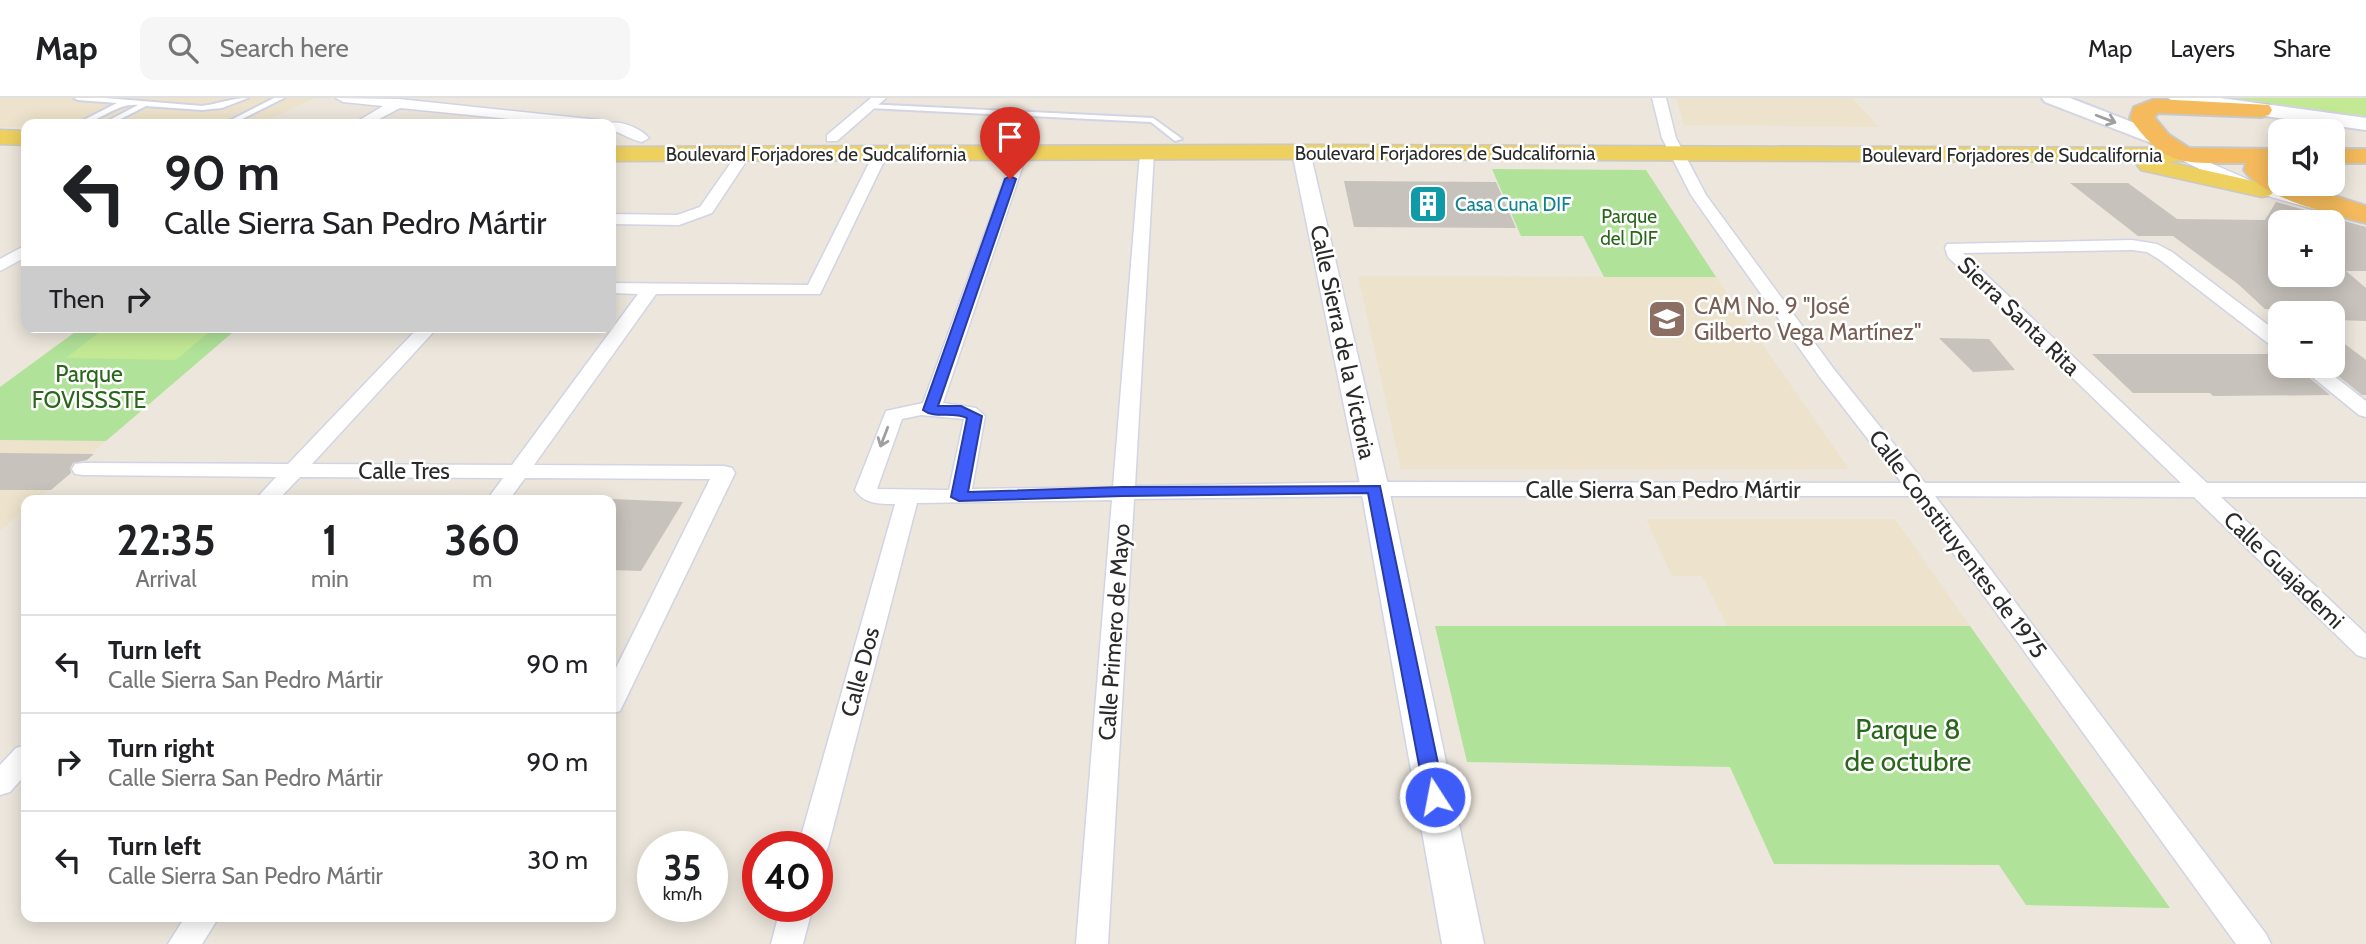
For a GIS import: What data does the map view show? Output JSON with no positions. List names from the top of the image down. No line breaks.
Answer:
{"streets":{"highway":["Boulevard Forjadores de Sudcalifornia"],"street":["Sierra Santa Rita","Calle Sierra de la Victoria","Calle Tres","Calle Sierra San Pedro Mártir","Calle Constituyentes de 1975","Calle Guajademi","Calle Primero de Mayo","Calle Dos"]},"crossings":[["Boulevard Forjadores de Sudcalifornia","Calle Sierra de la Victoria"],["Boulevard Forjadores de Sudcalifornia","Calle Constituyentes de 1975"],["Boulevard Forjadores de Sudcalifornia","Calle Primero de Mayo"],["Sierra Santa Rita","Calle Sierra San Pedro Mártir"],["Sierra Santa Rita","Calle Guajademi"],["Calle Sierra de la Victoria","Calle Sierra San Pedro Mártir"],["Calle Sierra San Pedro Mártir","Calle Constituyentes de 1975"],["Calle Sierra San Pedro Mártir","Calle Guajademi"],["Calle Sierra San Pedro Mártir","Calle Primero de Mayo"],["Calle Sierra San Pedro Mártir","Calle Dos"]],"parks":["Parque del DIF","Parque FOVISSSTE","Parque 8 de octubre"],"places":{"building":["Casa Cuna DIF"],"school or university":["CAM No. 9 \"José Gilberto Vega Martínez\""]},"page":{"header":"Map","search":"Search here","nav":["Map","Layers","Share"],"map_buttons":["+","−"],"turn":["90 m","Calle Sierra San Pedro Mártir"],"then":"Then","eta":["22:35","Arrival","1","min","360","m"],"list":[{"name":"Turn left","note":"Calle Sierra San Pedro Mártir","value":"90 m"},{"name":"Turn right","note":"Calle Sierra San Pedro Mártir","value":"90 m"},{"name":"Turn left","note":"Calle Sierra San Pedro Mártir","value":"30 m"}],"speed":"35 km/h","limit":"40"}}
